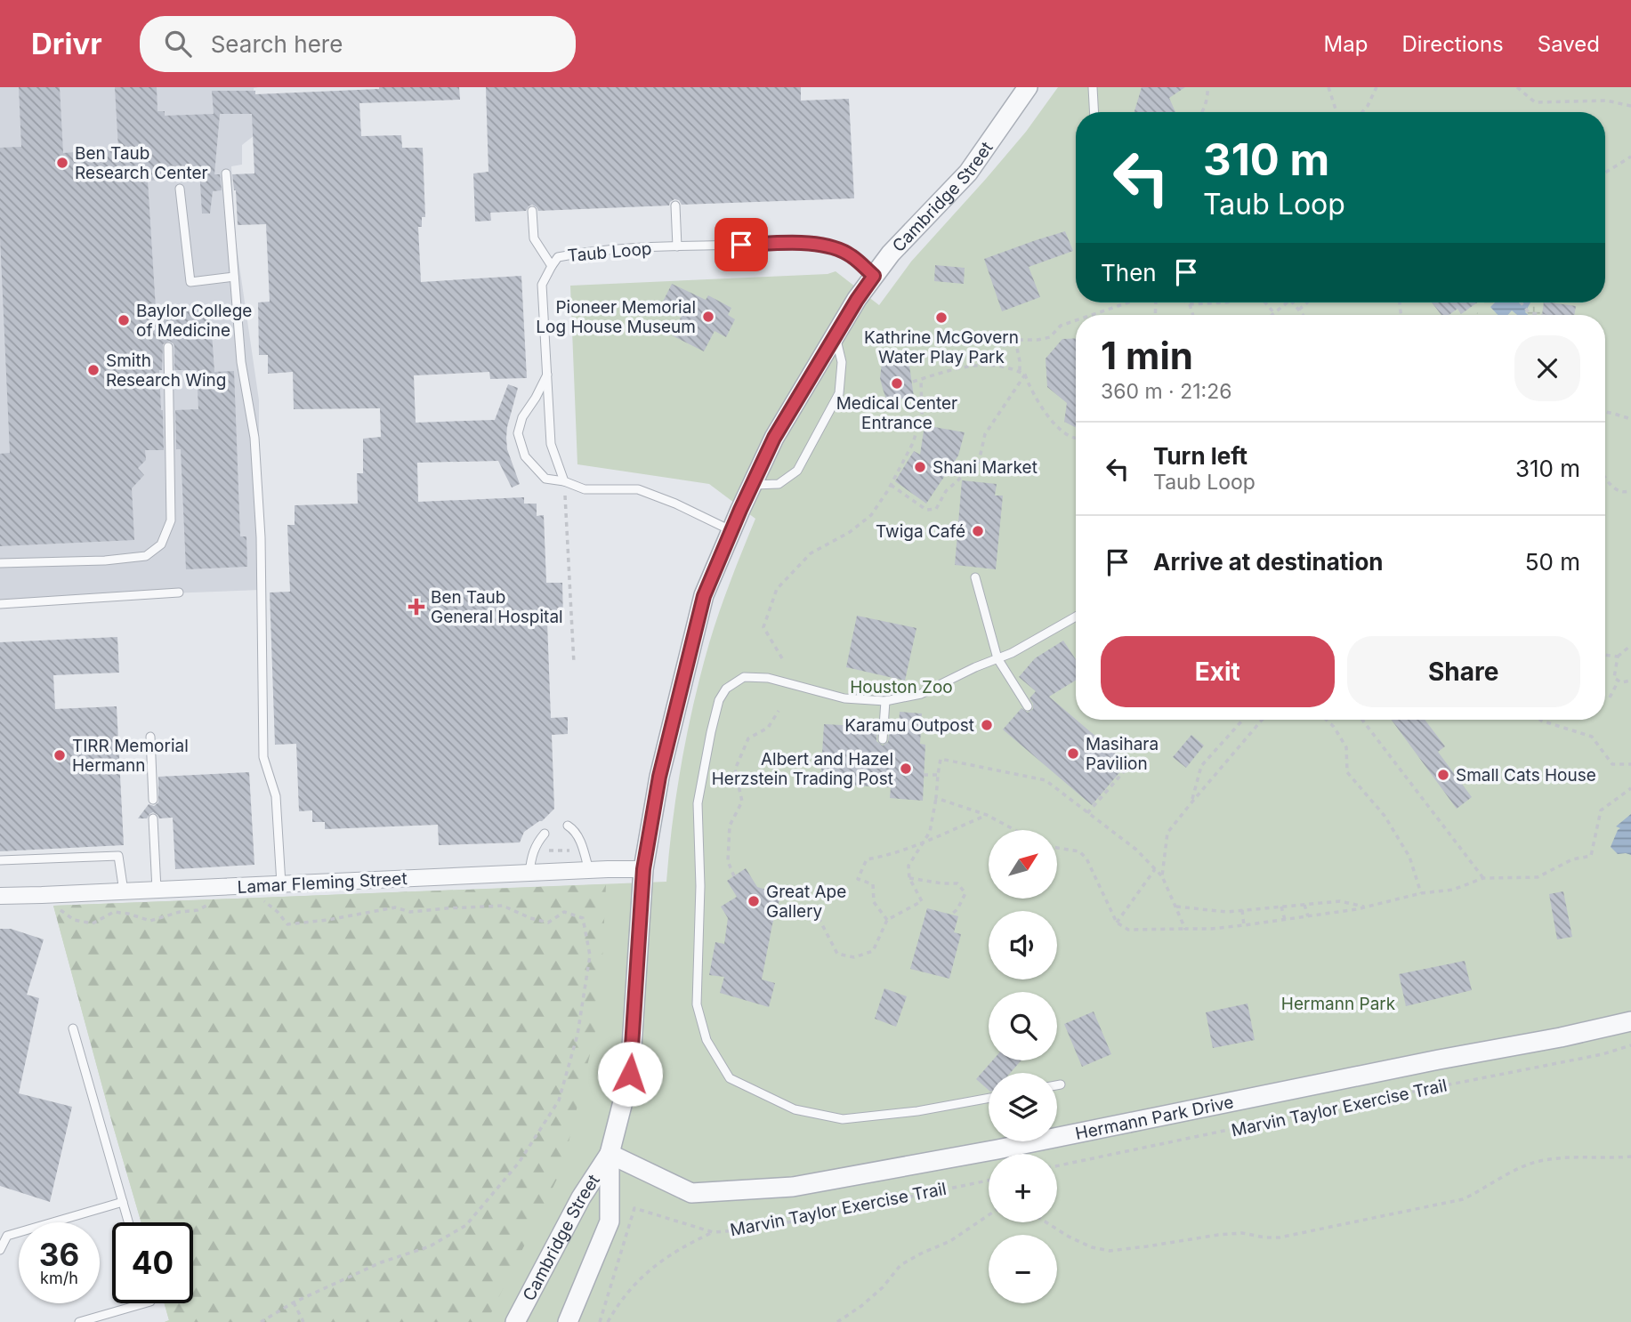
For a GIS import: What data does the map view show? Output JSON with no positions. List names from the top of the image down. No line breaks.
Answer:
{"streets":{"street":["Cambridge Street","Lamar Fleming Street","Hermann Park Drive"],"lane":["Taub Loop"],"path":["Marvin Taylor Exercise Trail"]},"crossings":[["Cambridge Street","Taub Loop"],["Cambridge Street","Lamar Fleming Street"],["Cambridge Street","Hermann Park Drive"]],"parks":["Houston Zoo","Hermann Park"],"places":{"other":["Ben Taub Research Center","Pioneer Memorial Log House Museum","Kathrine McGovern Water Play Park","Baylor College of Medicine","Smith Research Wing","Medical Center Entrance","Shani Market","Twiga Café","Karamu Outpost","Masihara Pavilion","TIRR Memorial Hermann","Albert and Hazel Herzstein Trading Post","Small Cats House","Great Ape Gallery"],"health":["Ben Taub General Hospital"]},"north":"top right","page":{"header":"Drivr","search":"Search here","nav":["Map","Directions","Saved"],"turn":["310 m","Taub Loop"],"then":"Then","heading":["1 min","360 m · 21:26"],"list":[{"name":"Turn left","note":"Taub Loop","value":"310 m"},{"name":"Arrive at destination","value":"50 m"}],"buttons":["Exit","Share"],"map_buttons":["+","−"],"speed":"36 km/h","limit":"40"}}
